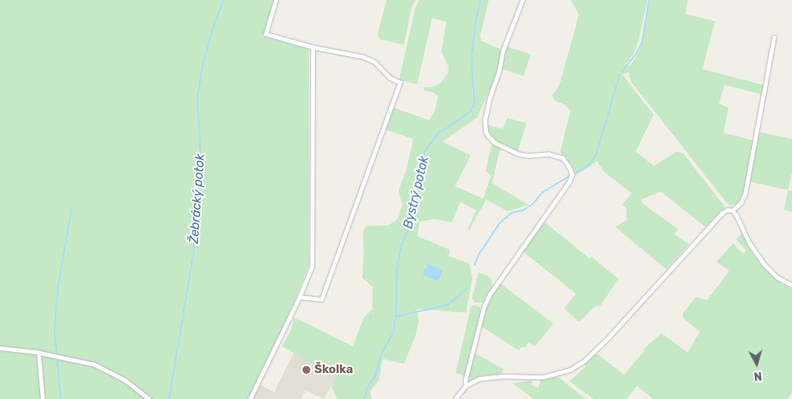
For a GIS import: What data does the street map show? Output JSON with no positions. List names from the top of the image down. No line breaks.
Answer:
{"water":["Bystrý potok","Žebrácký potok"],"places":["Školka"],"north":"bottom"}
